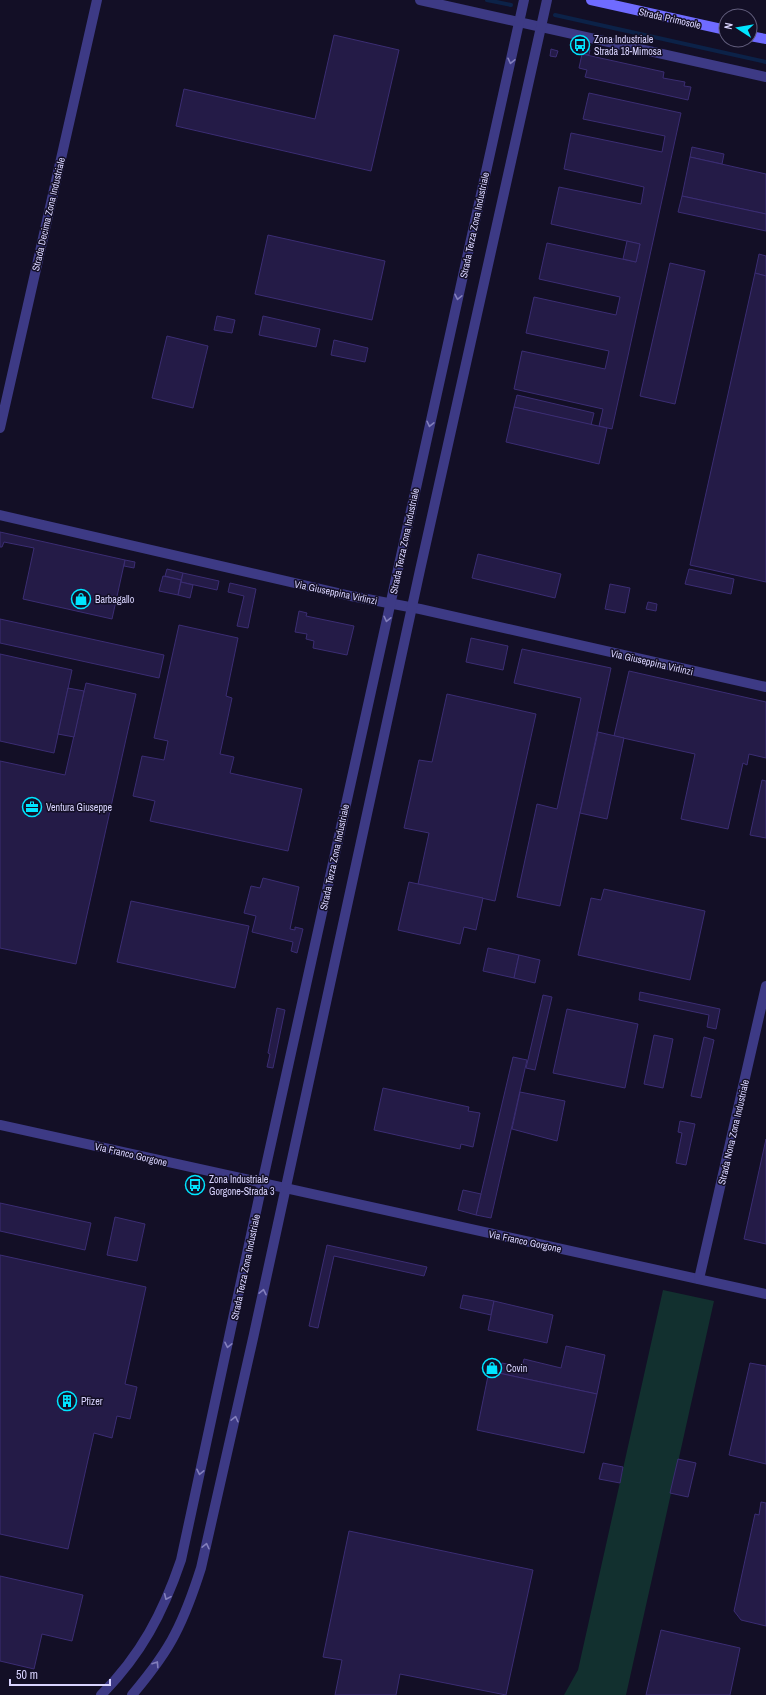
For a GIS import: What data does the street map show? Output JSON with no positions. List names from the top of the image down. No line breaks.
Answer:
{"streets":{"main road":["Strada Primosole"],"street":["Strada Decima Zona Industriale","Strada Terza Zona Industriale","Via Giuseppina Virlinzi","Strada Nona Zona Industriale","Via Franco Gorgone"]},"crossings":[["Strada Terza Zona Industriale","Via Giuseppina Virlinzi"],["Strada Terza Zona Industriale","Via Franco Gorgone"],["Strada Nona Zona Industriale","Via Franco Gorgone"]],"places":{"bus stop":["Zona Industriale Strada 18-Mimosa","Zona Industriale Gorgone-Strada 3"],"shop":["Barbagallo","Covin"],"office":["Ventura Giuseppe"],"building":["Pfizer"]},"scale_bar":"50 m","north":"left"}
